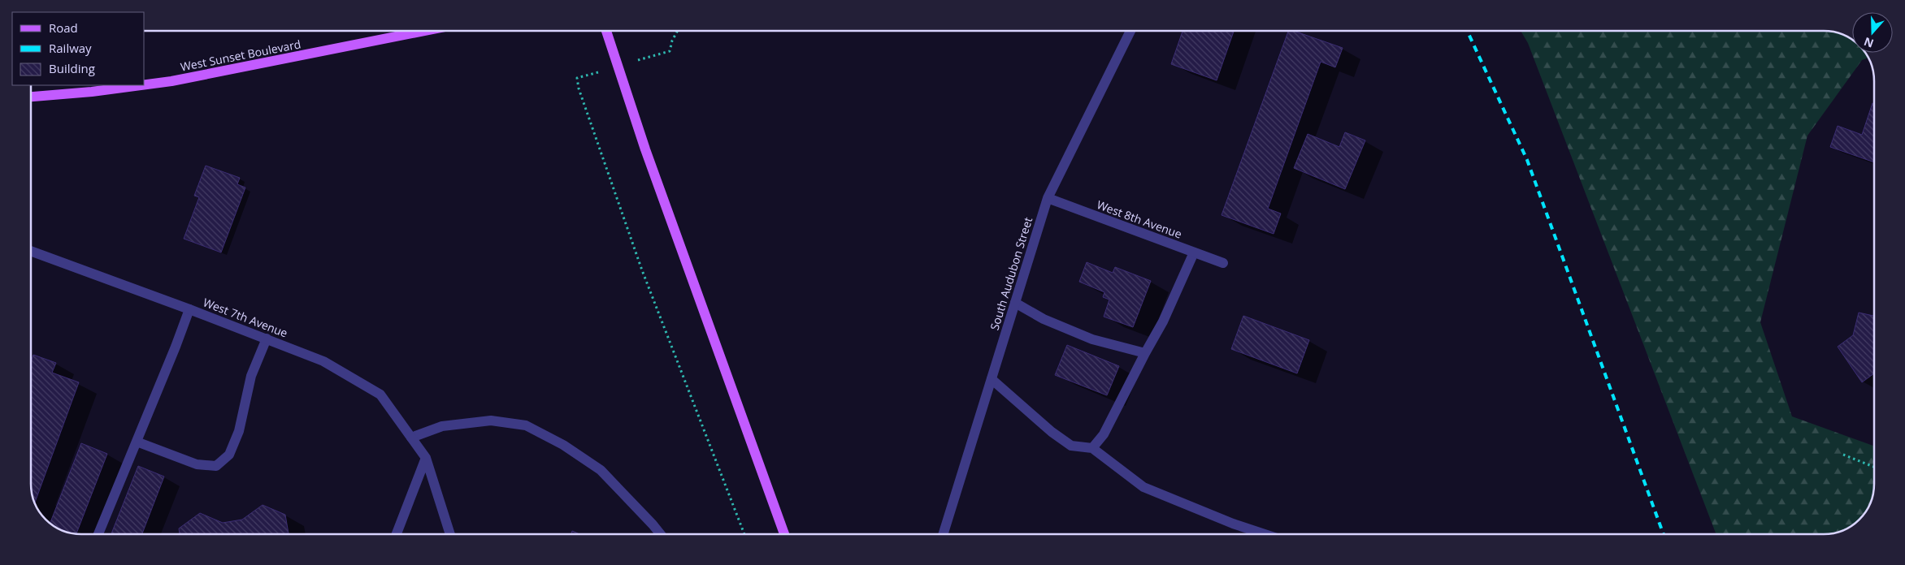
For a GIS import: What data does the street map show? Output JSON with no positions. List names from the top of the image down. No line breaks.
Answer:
{"streets":{"main road":["West Sunset Boulevard"],"street":["West 8th Avenue","South Audubon Street","West 7th Avenue"]},"crossings":[["West 8th Avenue","South Audubon Street"]],"legend":["Road","Railway","Building"],"north":"bottom"}
